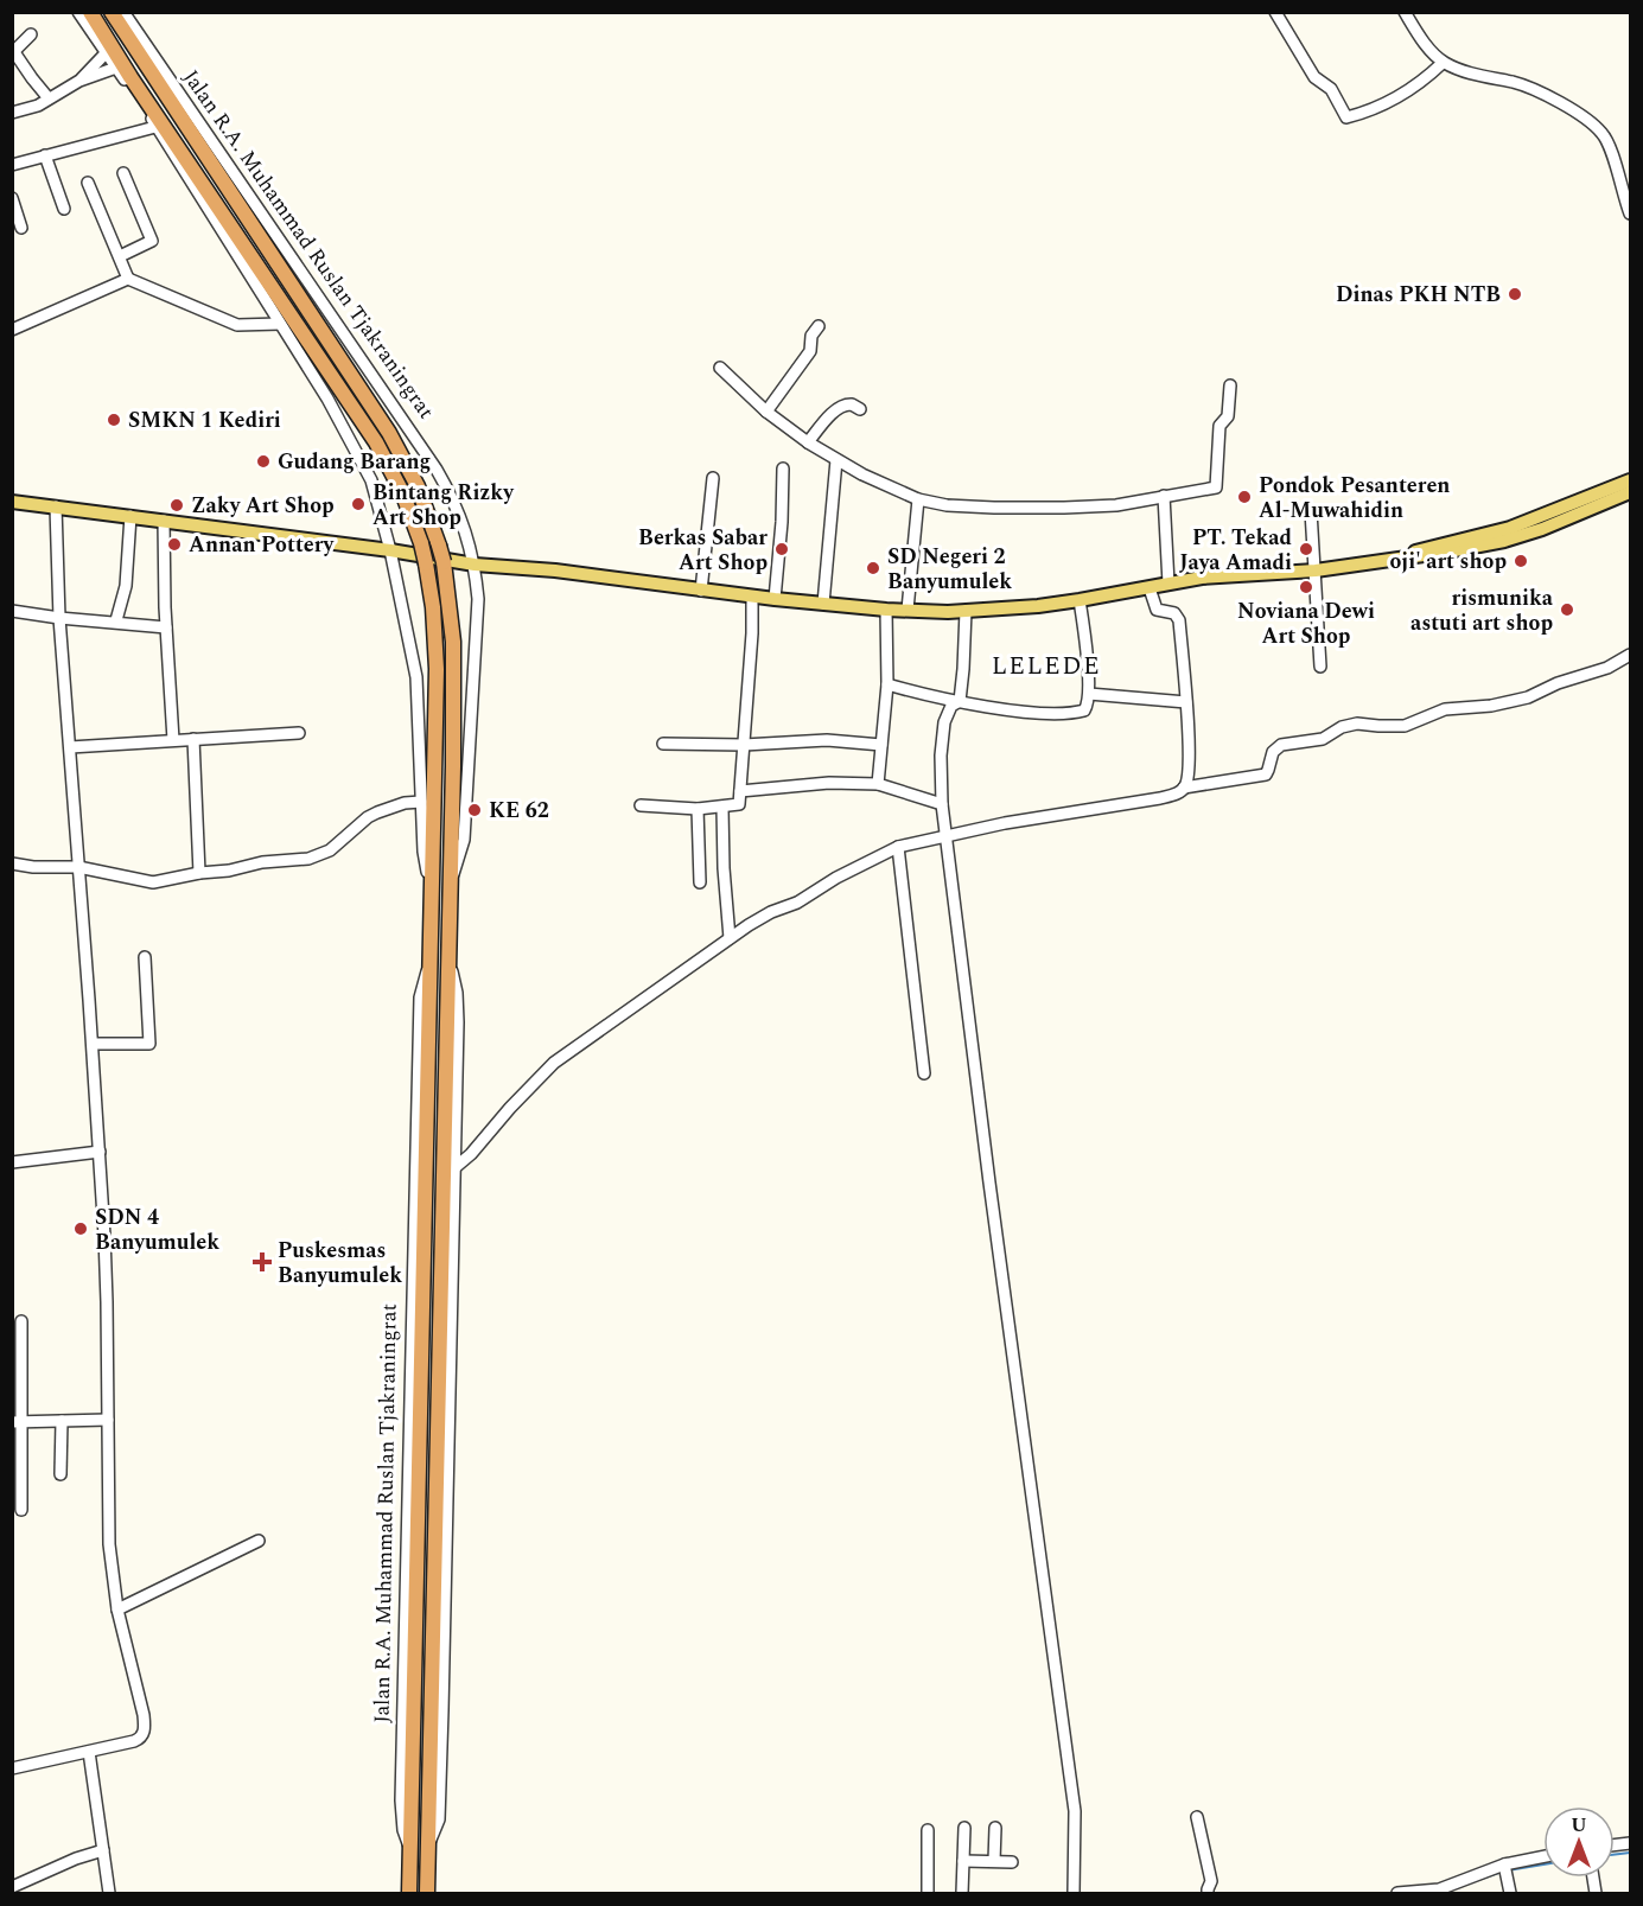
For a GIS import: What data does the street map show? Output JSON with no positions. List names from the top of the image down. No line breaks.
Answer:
{"streets":{"highway":["Jalan R.A. Muhammad Ruslan Tjakraningrat"]},"districts":["LELEDE"],"places":{"other":["Dinas PKH NTB","SMKN 1 Kediri","Gudang Barang","Pondok Pesanteren Al-Muwahidin","Bintang Rizky Art Shop","Zaky Art Shop","Annan Pottery","Berkas Sabar Art Shop","PT. Tekad Jaya Amadi","oji' art shop","SD Negeri 2 Banyumulek","Noviana Dewi Art Shop","rismunika astuti art shop","KE 62","SDN 4 Banyumulek"],"health":["Puskesmas Banyumulek"]},"north":"top"}
